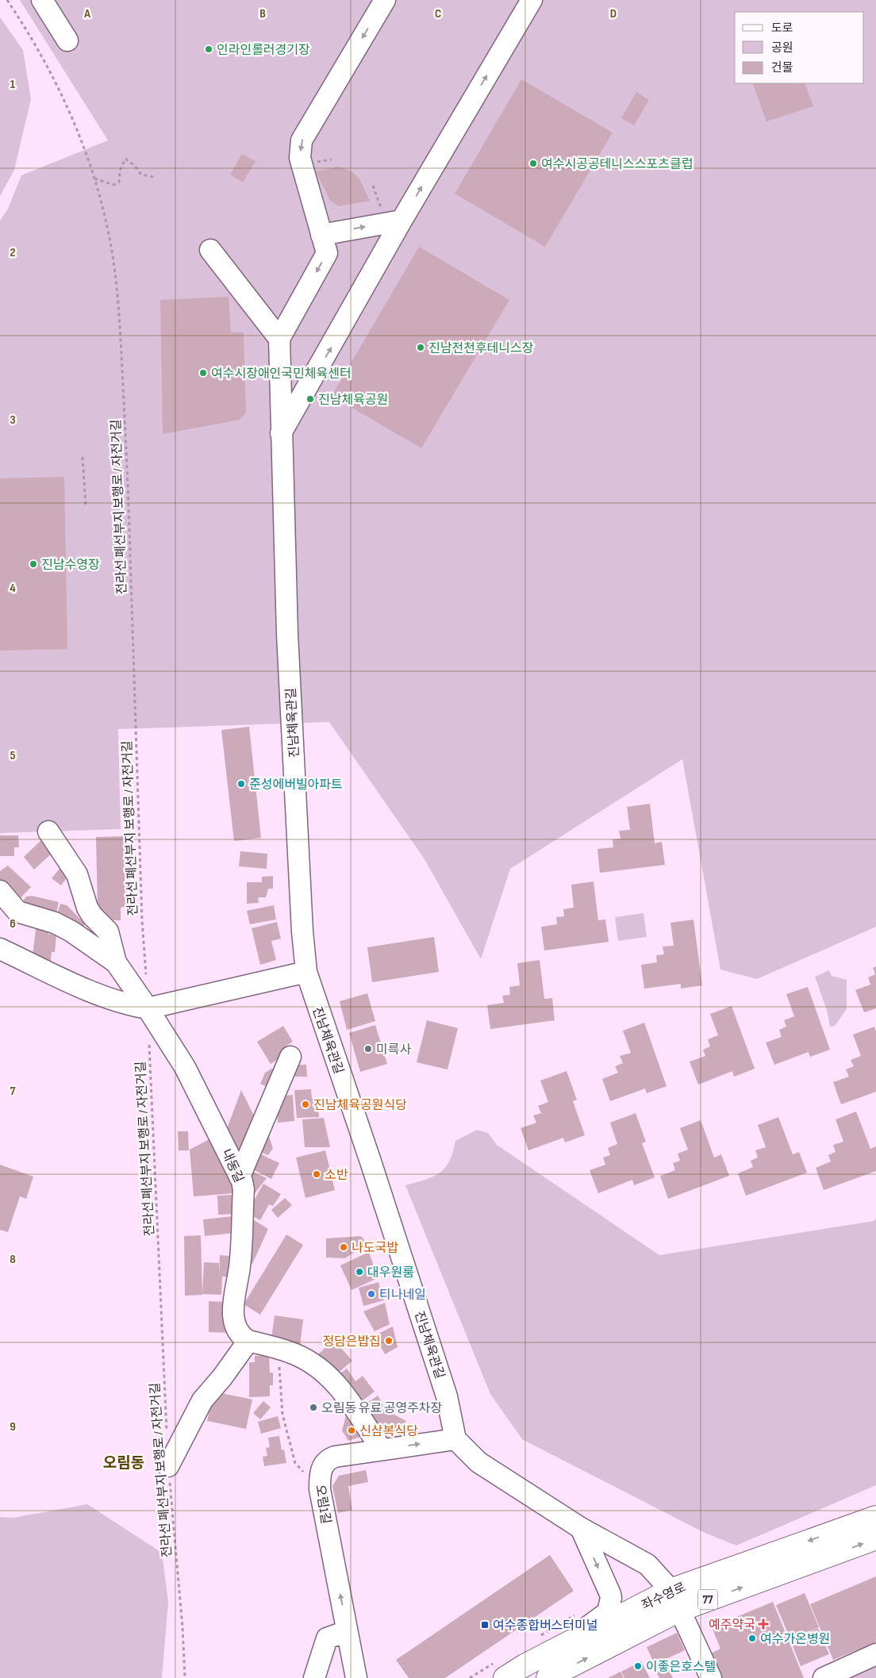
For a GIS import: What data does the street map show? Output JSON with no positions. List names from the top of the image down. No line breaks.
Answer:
{"streets":{"main road":["좌수영로","77"],"street":["진남체육관길","내동길","오림1길"],"path":["전라선 폐선부지 보행로 / 자전거길"]},"crossings":[["진남체육관길","오림1길"]],"districts":["오림동"],"places":{"other":["인라인롤러경기장","여수시공공테니스스포츠클럽","진남전천후테니스장","여수시장애인국민체육센터","진남체육공원","진남수영장","준성에버빌아파트","미륵사","진남체육공원식당","소반","나도국밥","대우원룸","티나네일","정담은밥집","오림동 유료 공영주차장","신삼복식당","여수가온병원","이좋은호스텔"],"health":["예주약국"],"transit":["여수종합버스터미널"]},"legend":["도로","공원","건물"],"grid":{"columns":["A","B","C","D"],"rows":["1","2","3","4","5","6","7","8","9"]}}
